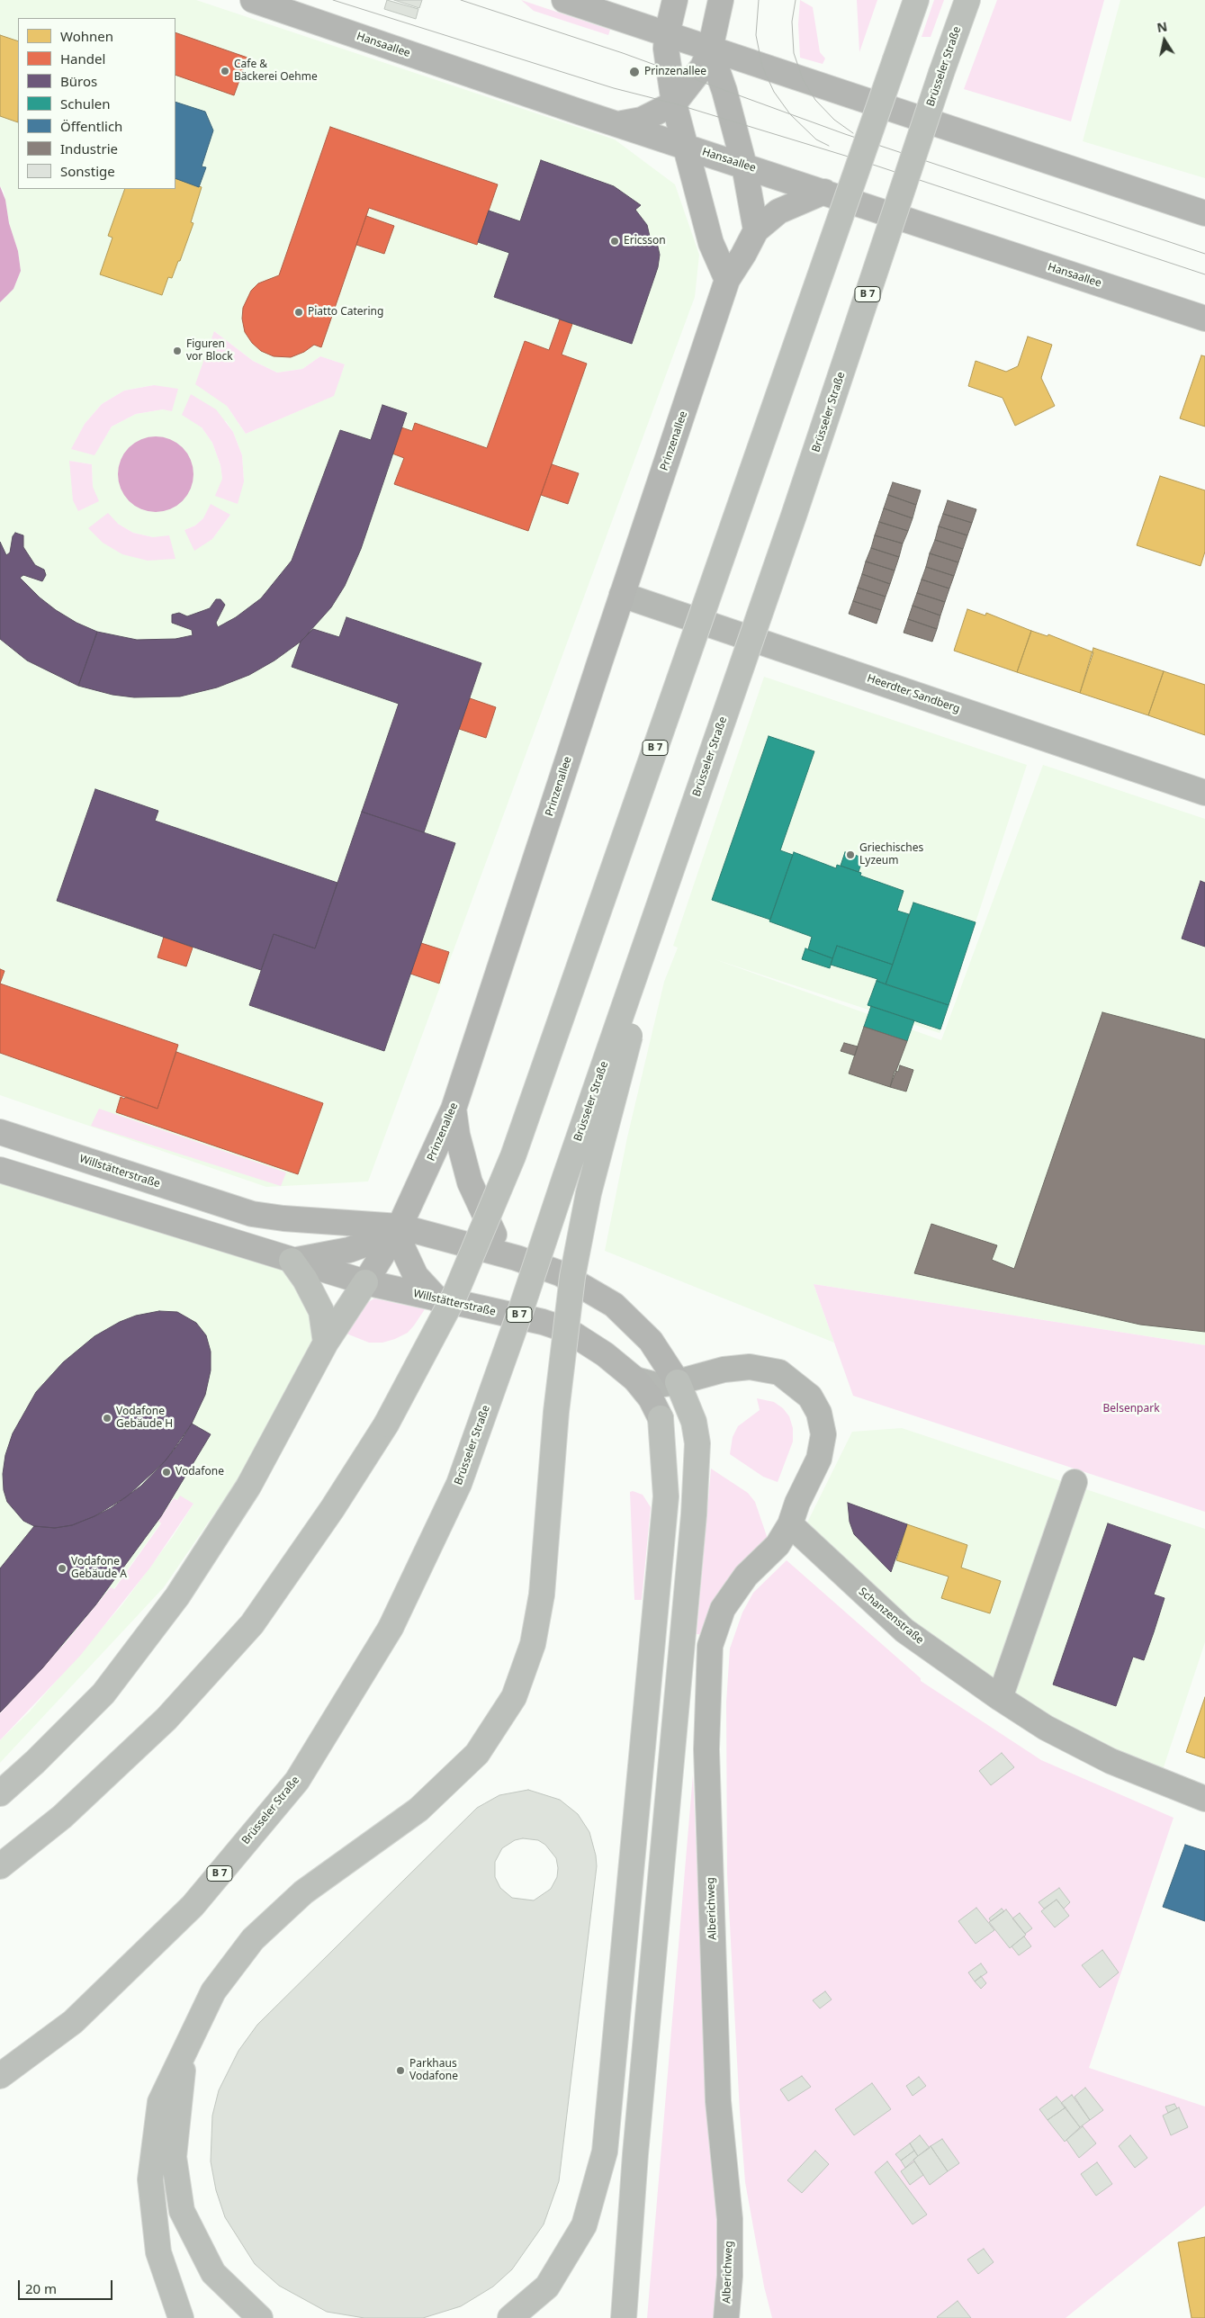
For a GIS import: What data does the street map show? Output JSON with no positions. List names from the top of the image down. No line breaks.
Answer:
{"streets":{"highway":["Brüsseler Straße","B 7"],"street":["Hansaallee","Prinzenallee","Heerdter Sandberg","Willstätterstraße","Schanzenstraße","Alberichweg"]},"crossings":[["Hansaallee","Prinzenallee"],["Prinzenallee","Heerdter Sandberg"],["Prinzenallee","Willstätterstraße"],["Willstätterstraße","Alberichweg"],["Schanzenstraße","Alberichweg"]],"parks":["Belsenpark"],"places":["Cafe & Bäckerei Oehme","Prinzenallee","Ericsson","Piatto Catering","Figuren vor Block","Griechisches Lyzeum","Vodafone Gebäude H","Vodafone","Vodafone Gebäude A","Parkhaus Vodafone"],"legend":["Wohnen","Handel","Büros","Schulen","Öffentlich","Industrie","Sonstige"],"scale_bar":"20 m","north":"top"}
